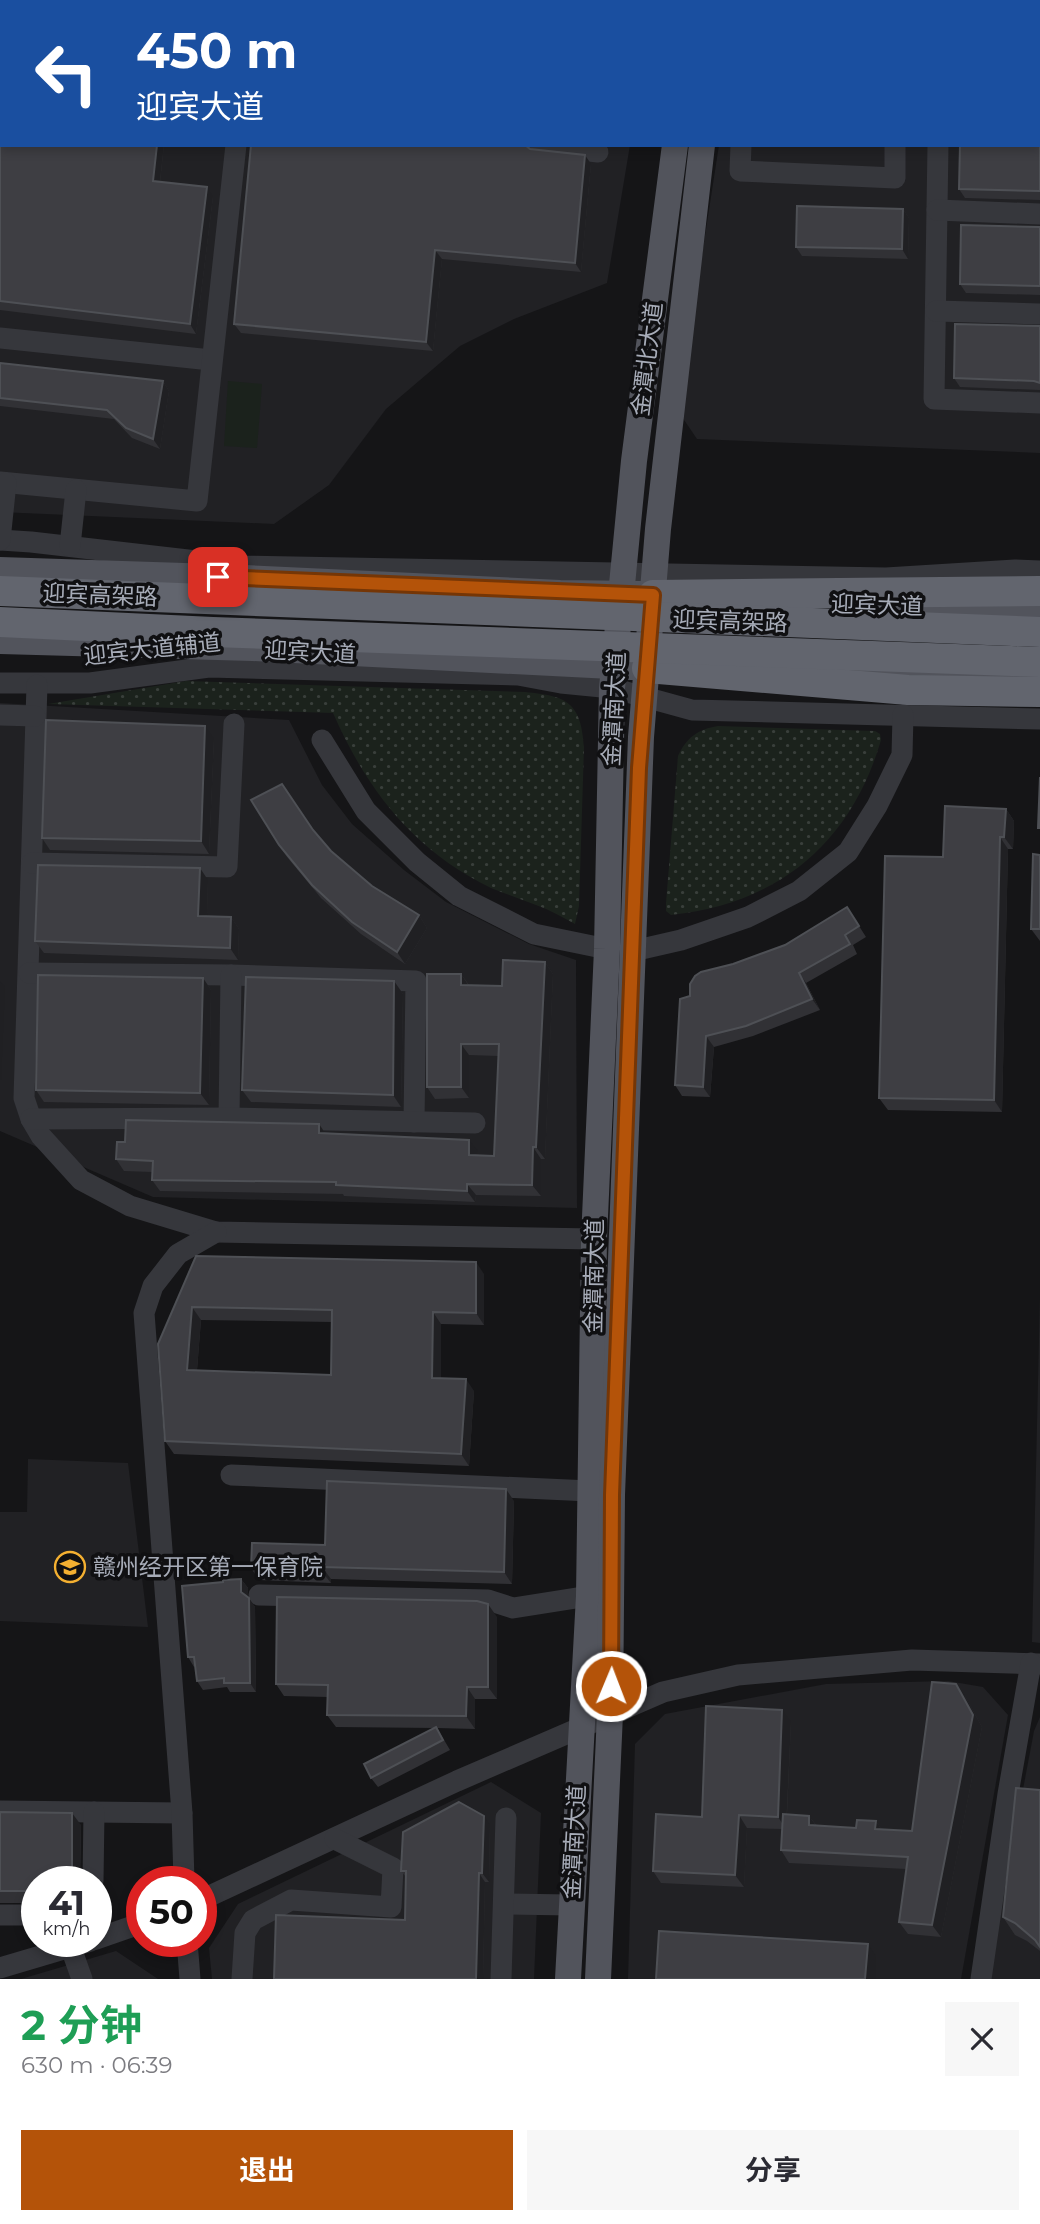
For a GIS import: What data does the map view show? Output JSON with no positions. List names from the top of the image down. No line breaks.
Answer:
{"streets":{"highway":["迎宾高架路"],"main road":["金潭北大道","迎宾大道","金潭南大道"],"street":["迎宾大道辅道"]},"crossings":[["金潭北大道","迎宾大道"],["金潭北大道","金潭南大道"],["迎宾大道","迎宾大道辅道"],["迎宾大道","金潭南大道"],["迎宾大道辅道","金潭南大道"]],"places":{"school or university":["赣州经开区第一保育院"]},"page":{"turn":["450 m","迎宾大道"],"speed":"41 km/h","limit":"50","heading":["2 分钟","630 m · 06:39"],"buttons":["退出","分享"]}}
